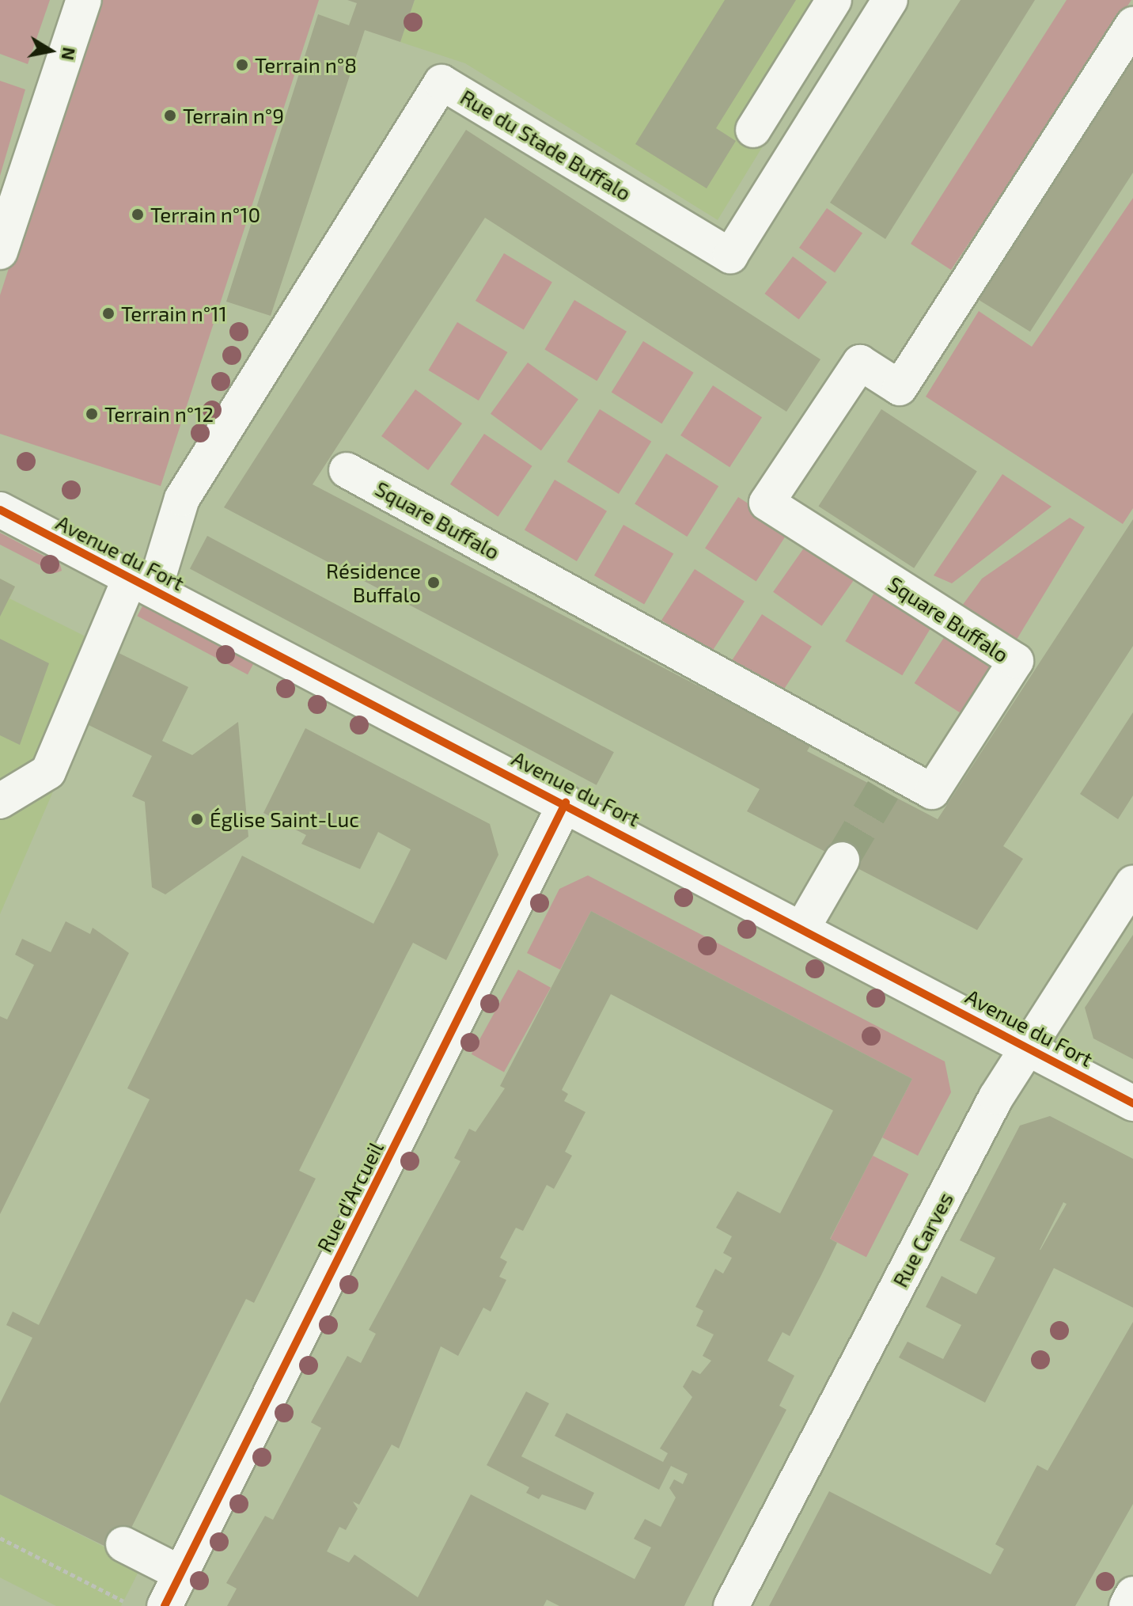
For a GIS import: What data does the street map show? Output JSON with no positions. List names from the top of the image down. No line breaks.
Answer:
{"streets":{"street":["Rue du Stade Buffalo","Square Buffalo","Avenue du Fort","Rue d'Arcueil","Rue Carves"]},"crossings":[["Rue du Stade Buffalo","Avenue du Fort"],["Avenue du Fort","Rue d'Arcueil"],["Avenue du Fort","Rue Carves"]],"places":["Terrain n°8","Terrain n°9","Terrain n°10","Terrain n°11","Terrain n°12","Résidence Buffalo","Église Saint-Luc"],"north":"right"}
